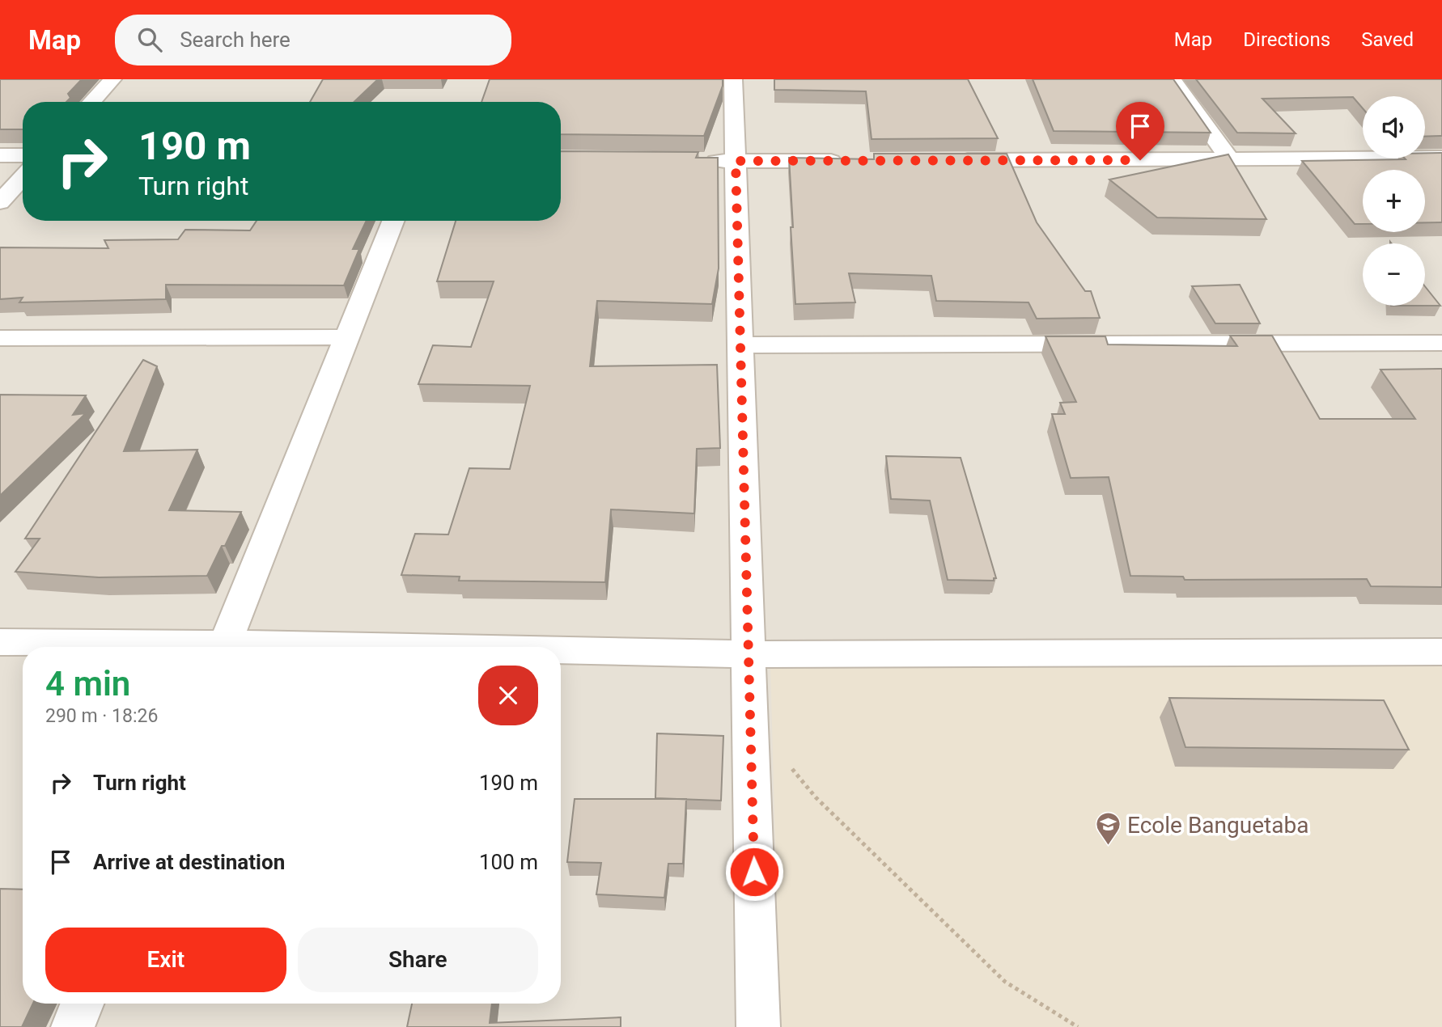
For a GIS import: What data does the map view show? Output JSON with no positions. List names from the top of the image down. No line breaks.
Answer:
{"places":{"school or university":["Ecole Banguetaba"]},"page":{"header":"Map","search":"Search here","nav":["Map","Directions","Saved"],"map_buttons":["+","−"],"turn":["190 m","Turn right"],"heading":["4 min","290 m · 18:26"],"list":[{"name":"Turn right","value":"190 m"},{"name":"Arrive at destination","value":"100 m"}],"buttons":["Exit","Share"]}}
